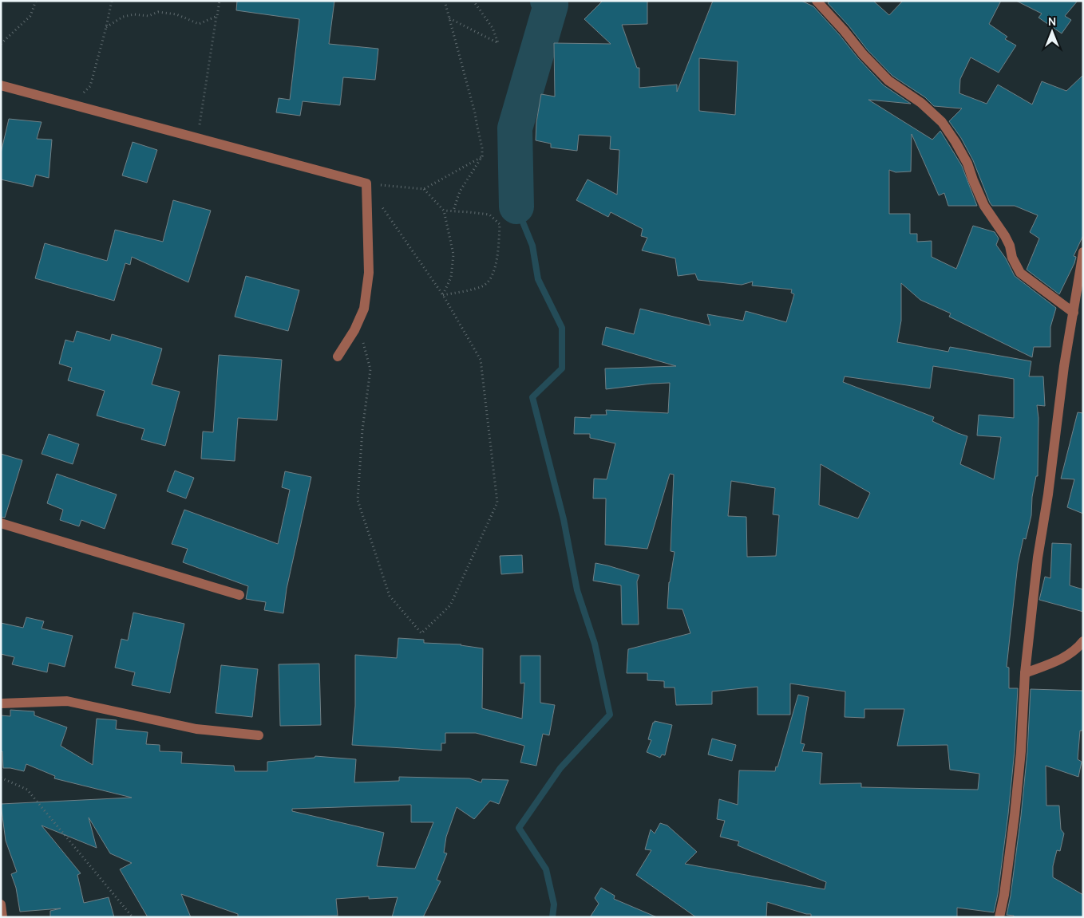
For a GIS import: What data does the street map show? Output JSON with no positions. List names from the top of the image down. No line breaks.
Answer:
{"north":"top"}
